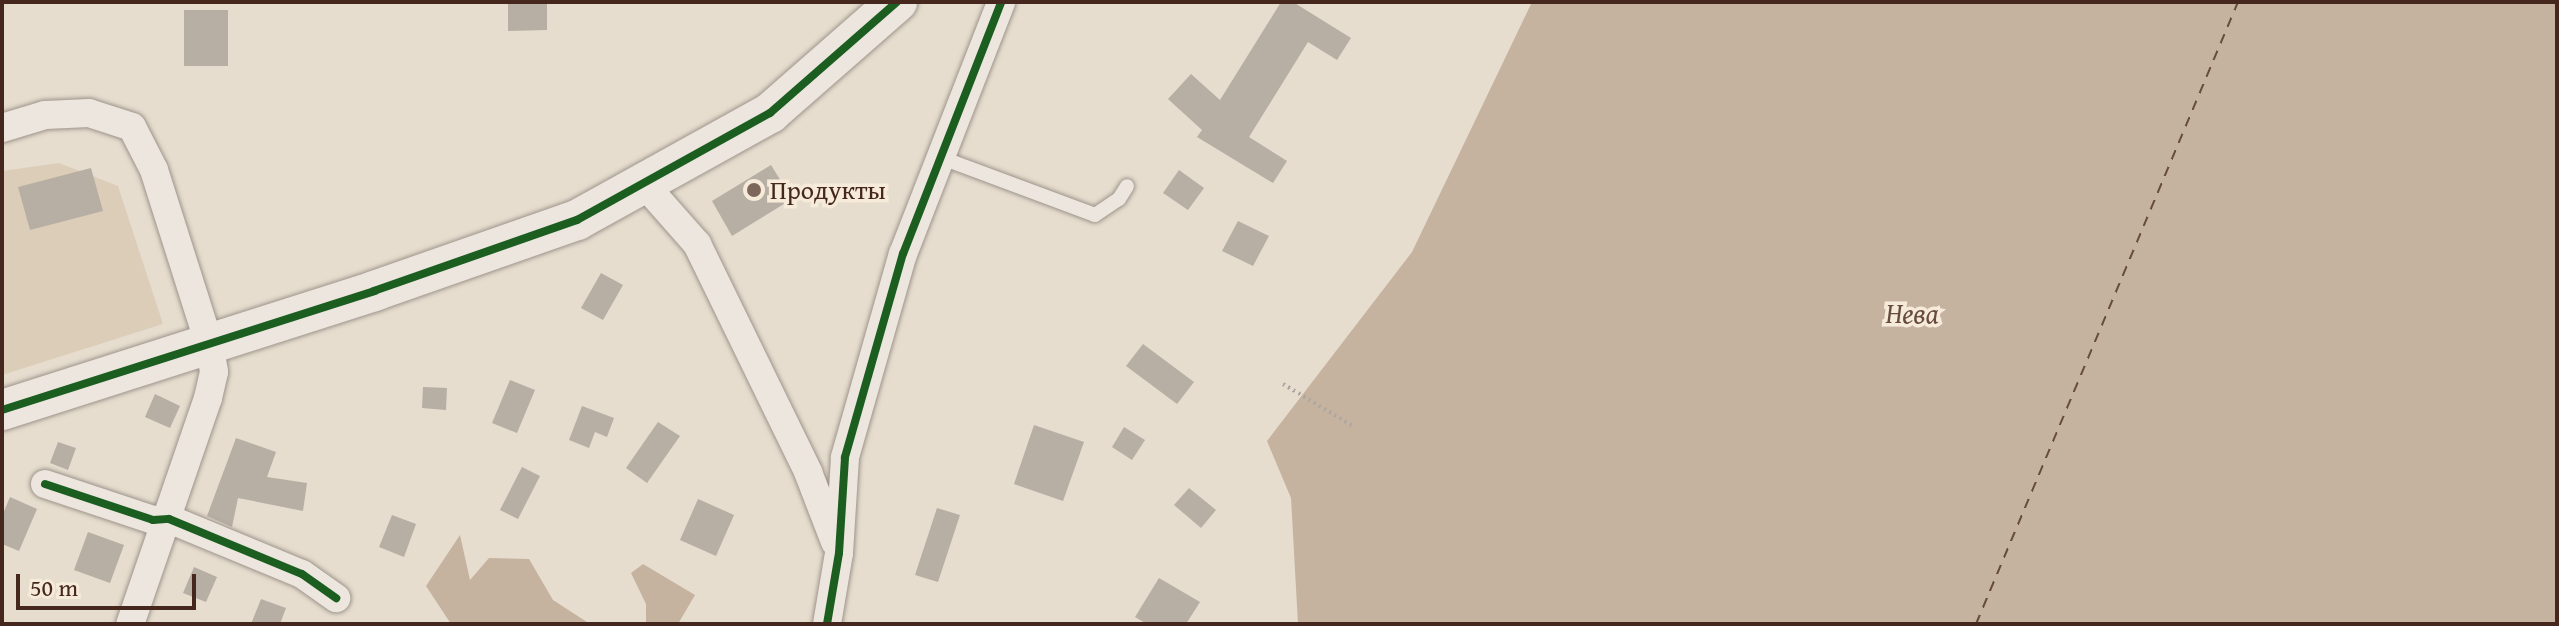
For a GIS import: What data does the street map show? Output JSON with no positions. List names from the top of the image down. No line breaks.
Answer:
{"water":["Нева"],"places":["Продукты"],"scale_bar":"50 m"}
